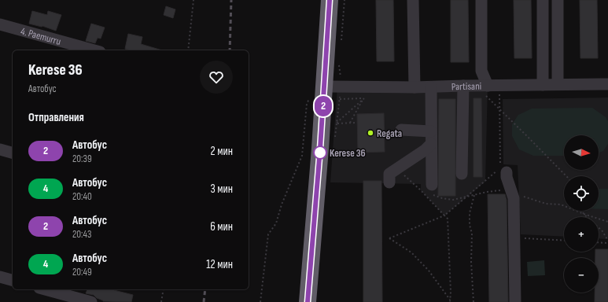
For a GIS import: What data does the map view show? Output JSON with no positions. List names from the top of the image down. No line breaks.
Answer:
{"streets":{"street":["4. Paemurru","Partisani"]},"places":["Regata","Kerese 36"],"lines":["bus line 2"],"north":"right","page":{"on_map":"2","heading":[["Kerese 36","Автобус"],"Отправления"],"list":[{"mark":"2","name":"Автобус","note":"20:39","value":"2 мин"},{"mark":"4","name":"Автобус","note":"20:40","value":"3 мин"},{"mark":"2","name":"Автобус","note":"20:43","value":"6 мин"},{"mark":"4","name":"Автобус","note":"20:49","value":"12 мин"}],"map_buttons":["+","−"]}}
